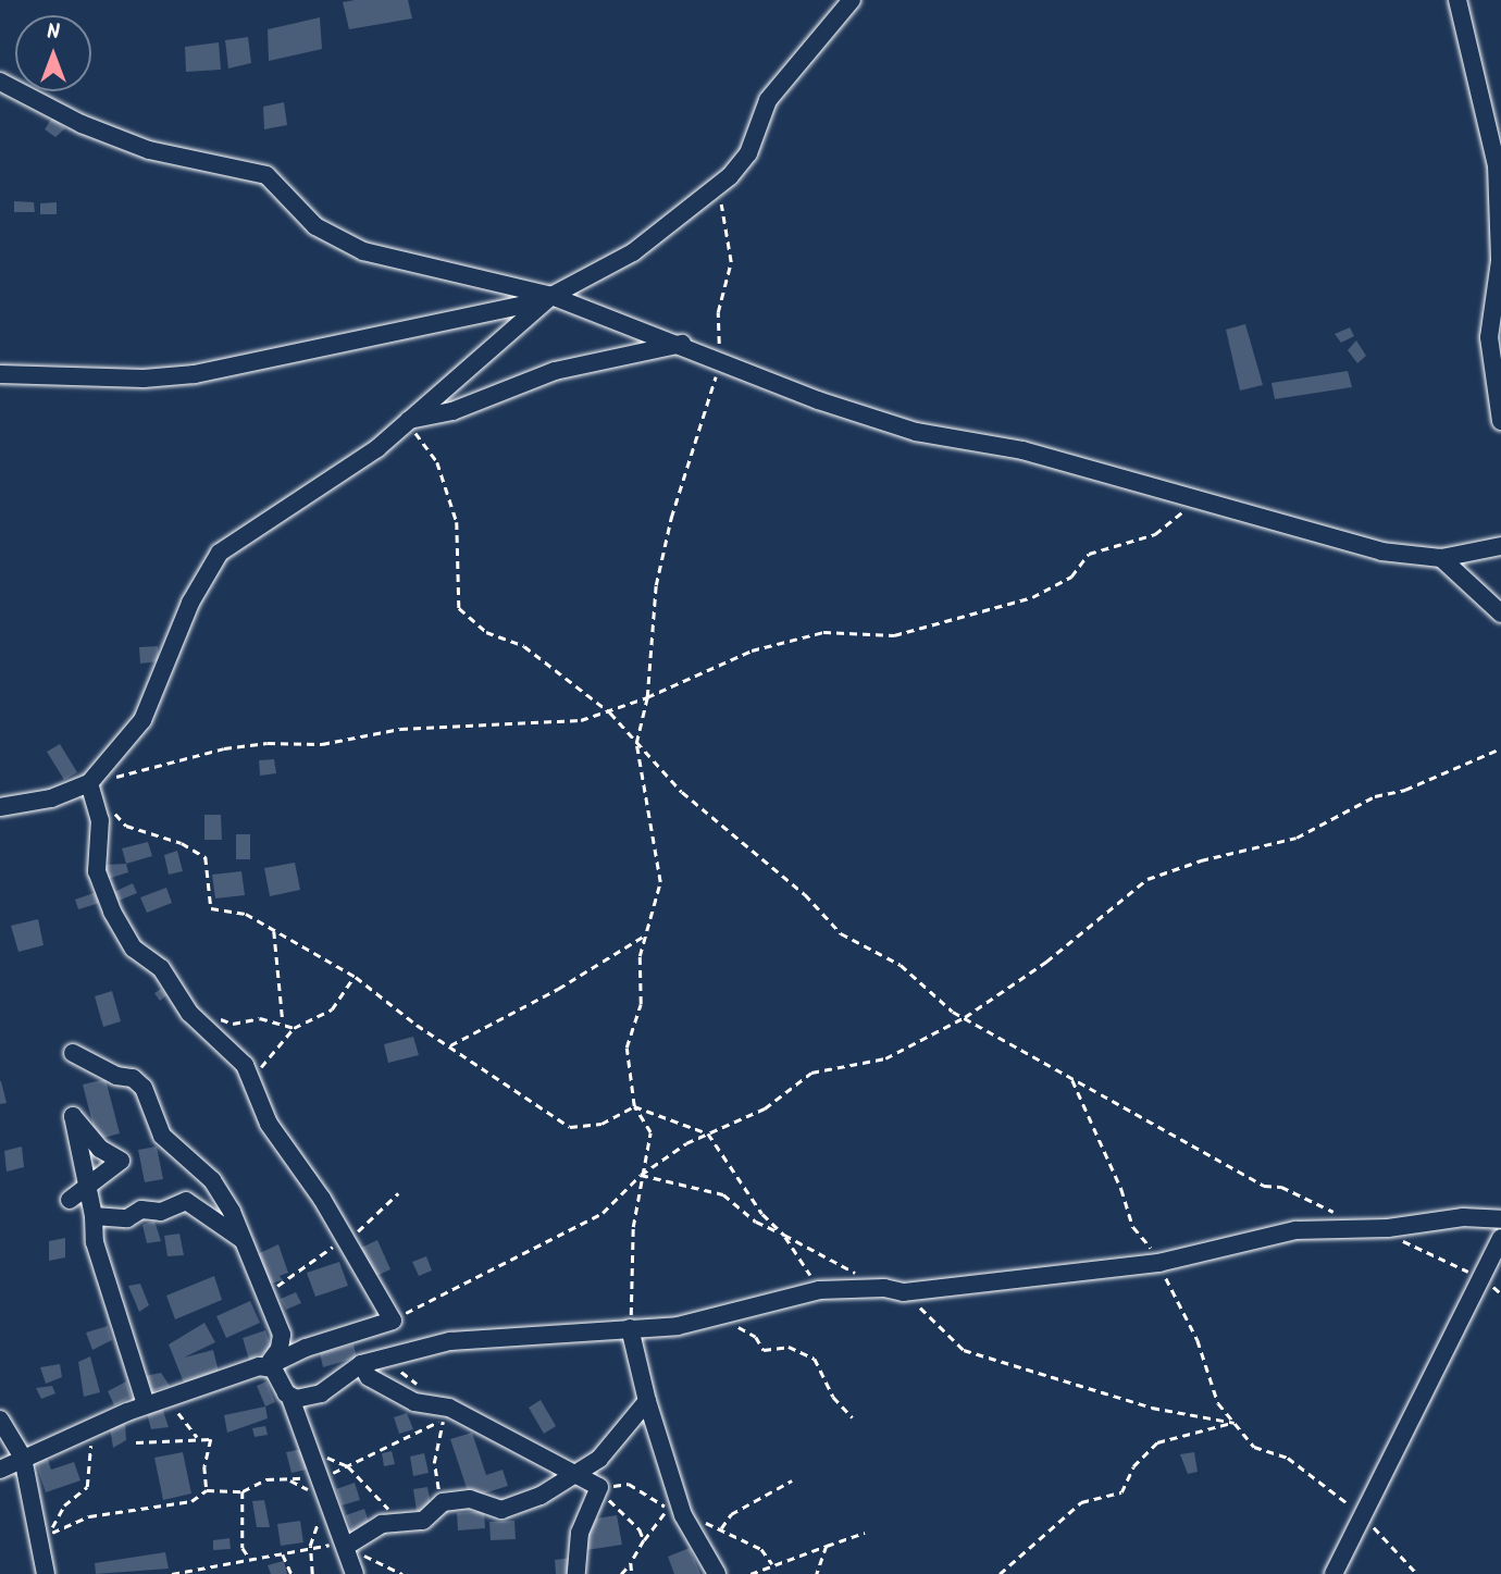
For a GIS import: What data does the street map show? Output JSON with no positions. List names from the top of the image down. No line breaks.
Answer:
{"north":"top"}
